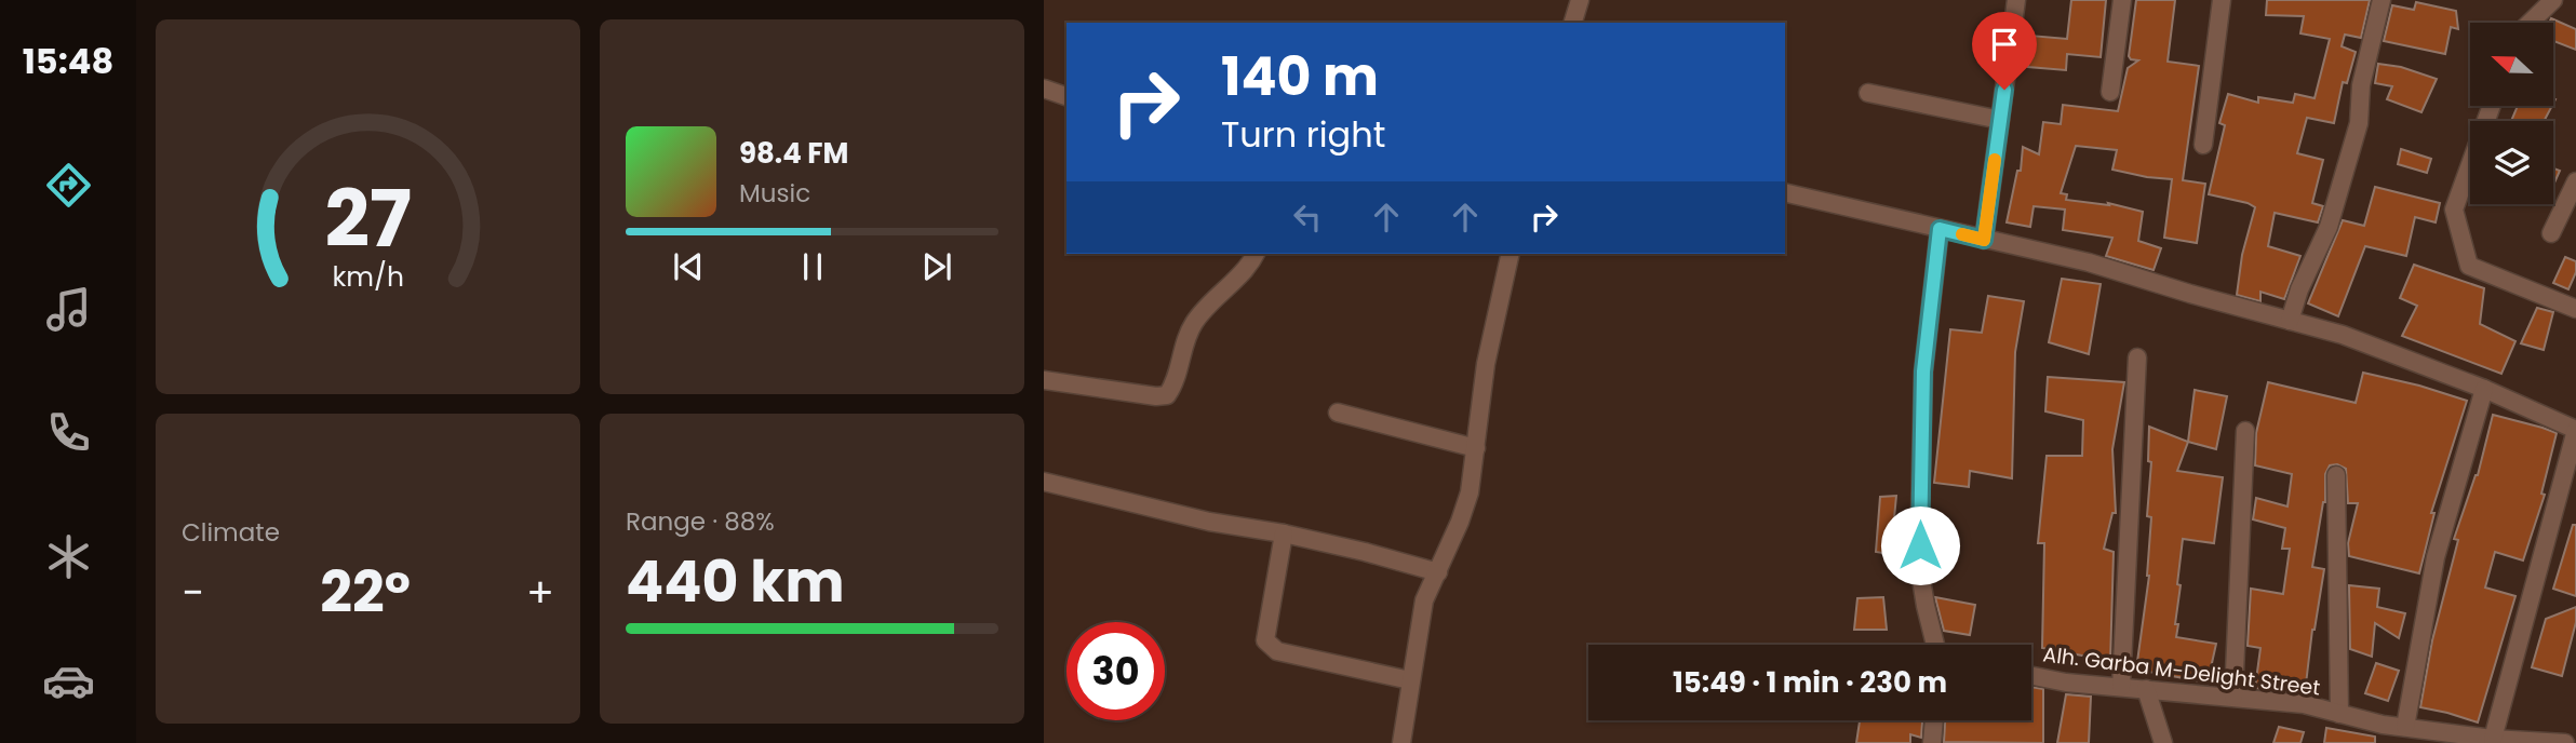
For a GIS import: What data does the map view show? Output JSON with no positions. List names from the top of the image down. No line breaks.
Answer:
{"streets":{"street":["Alh. Garba M-Delight Street"]},"north":"left","page":{"tabs":"15:48","turn":["140 m","Turn right"],"song":["98.4 FM","Music"],"tile":["Climate",["Range · 88%","440 km"]],"heat":["−","22°","+"],"limit":"30","trip":"15:49 · 1 min · 230 m","gauge":["27","km/h"]}}
